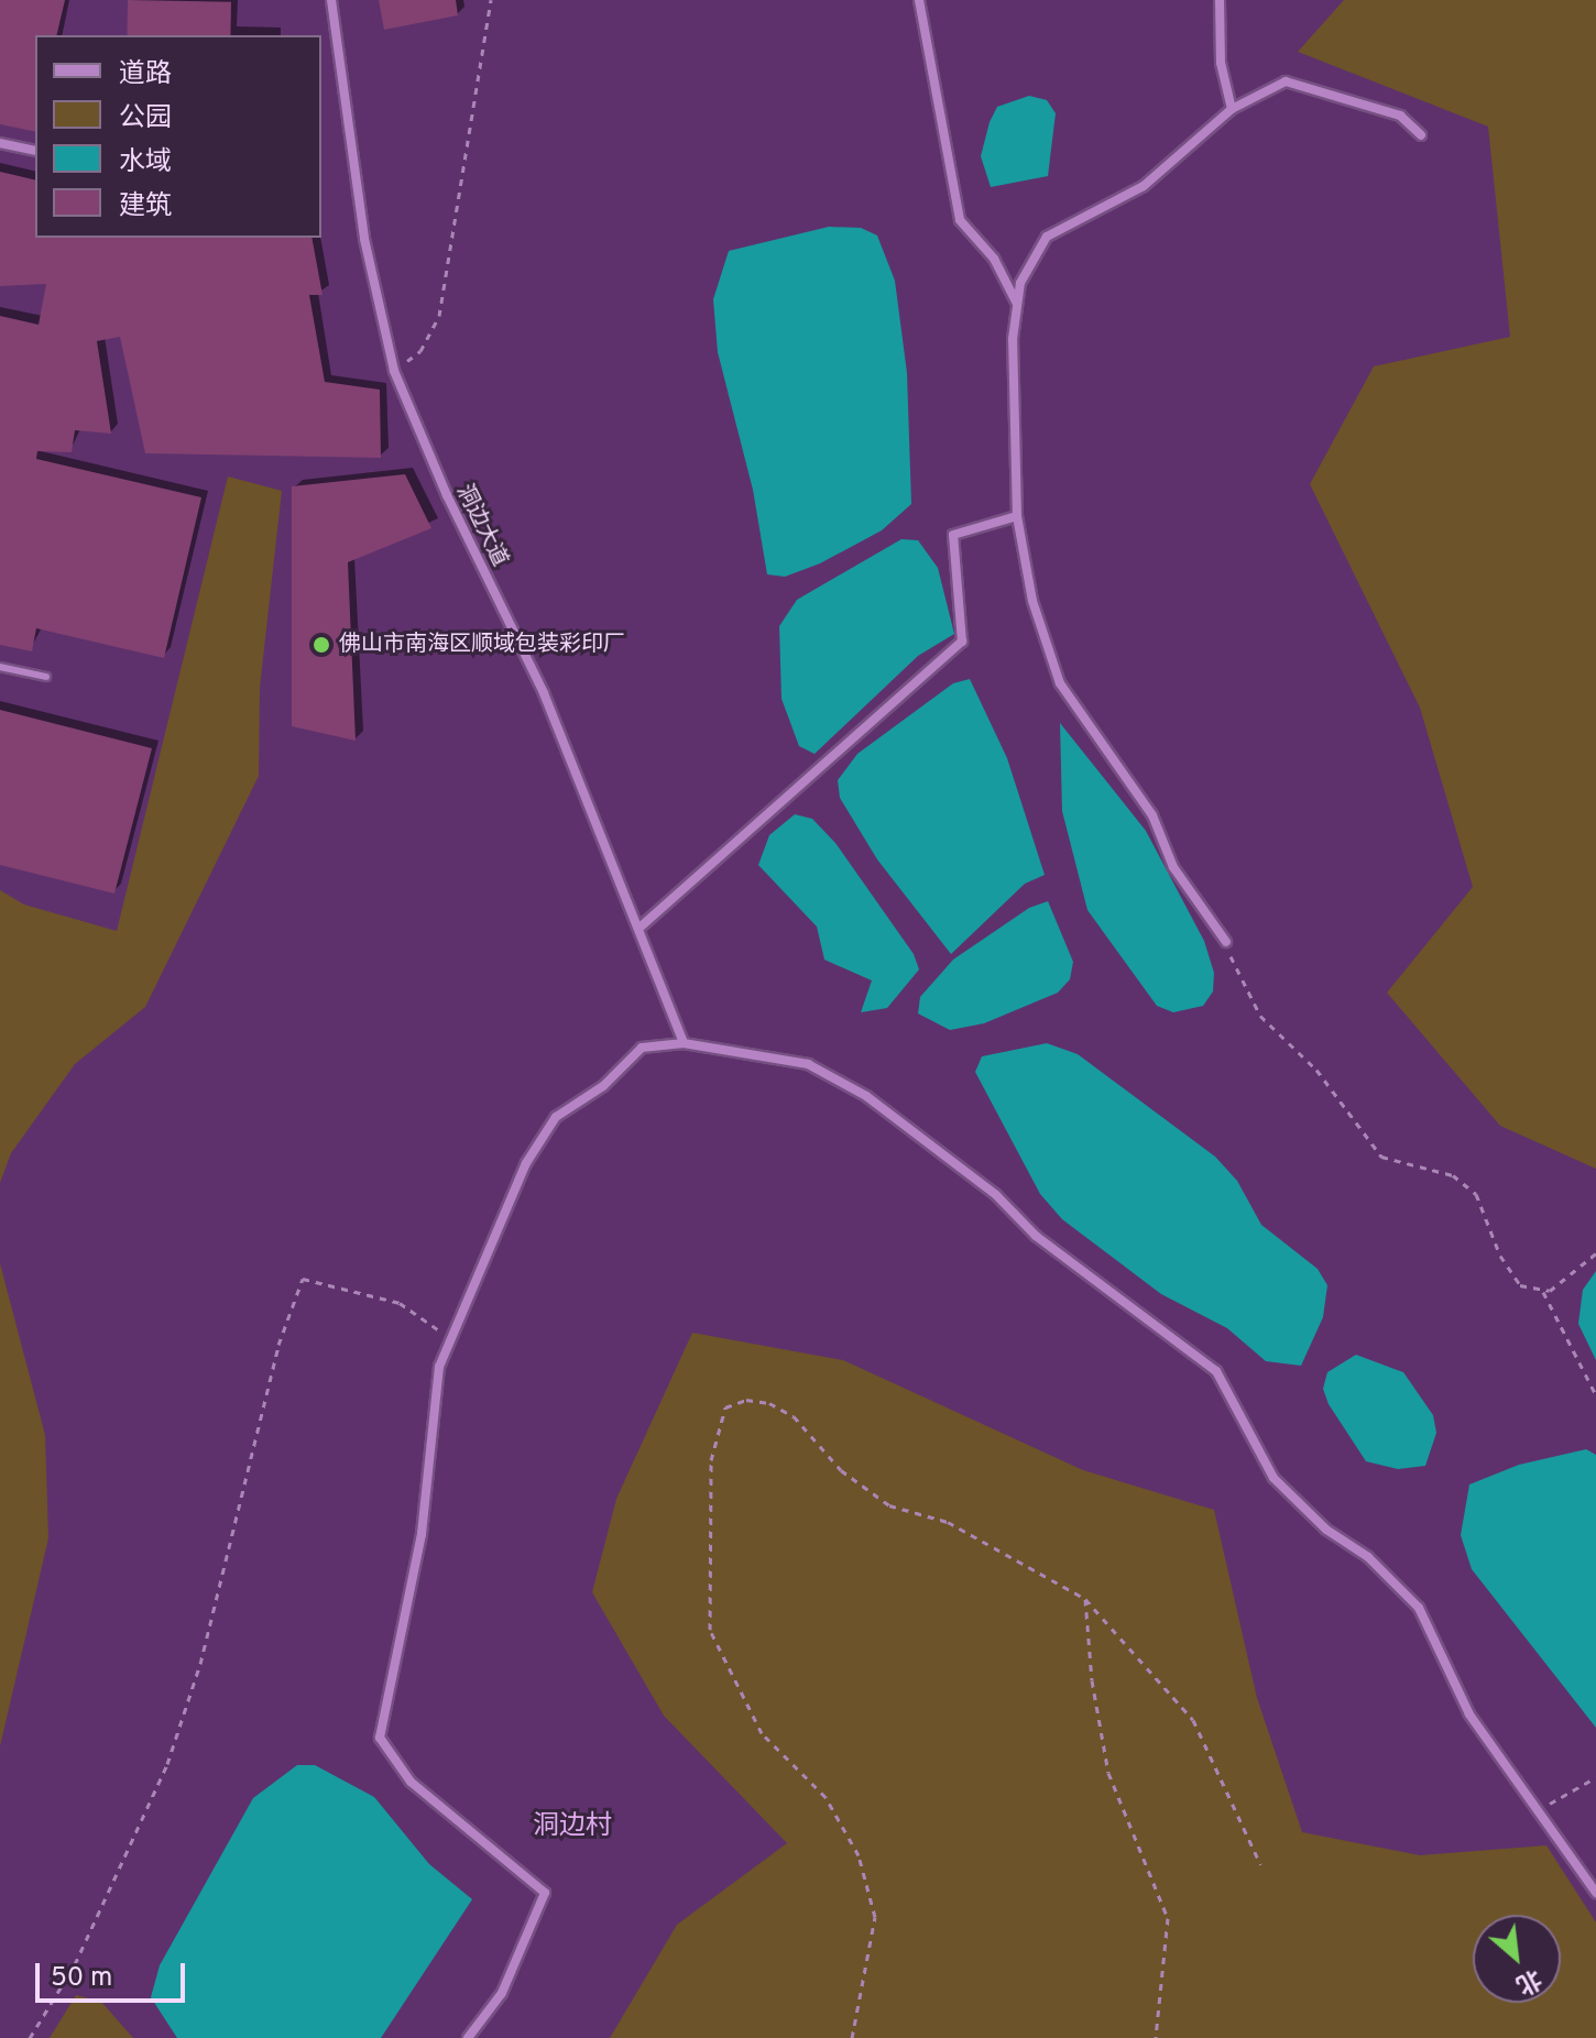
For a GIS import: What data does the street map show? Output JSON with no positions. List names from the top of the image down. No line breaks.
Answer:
{"streets":{"street":["洞边大道"]},"districts":["洞边村"],"places":["佛山市南海区顺域包装彩印厂"],"legend":["道路","公园","水域","建筑"],"scale_bar":"50 m","north":"bottom right"}
